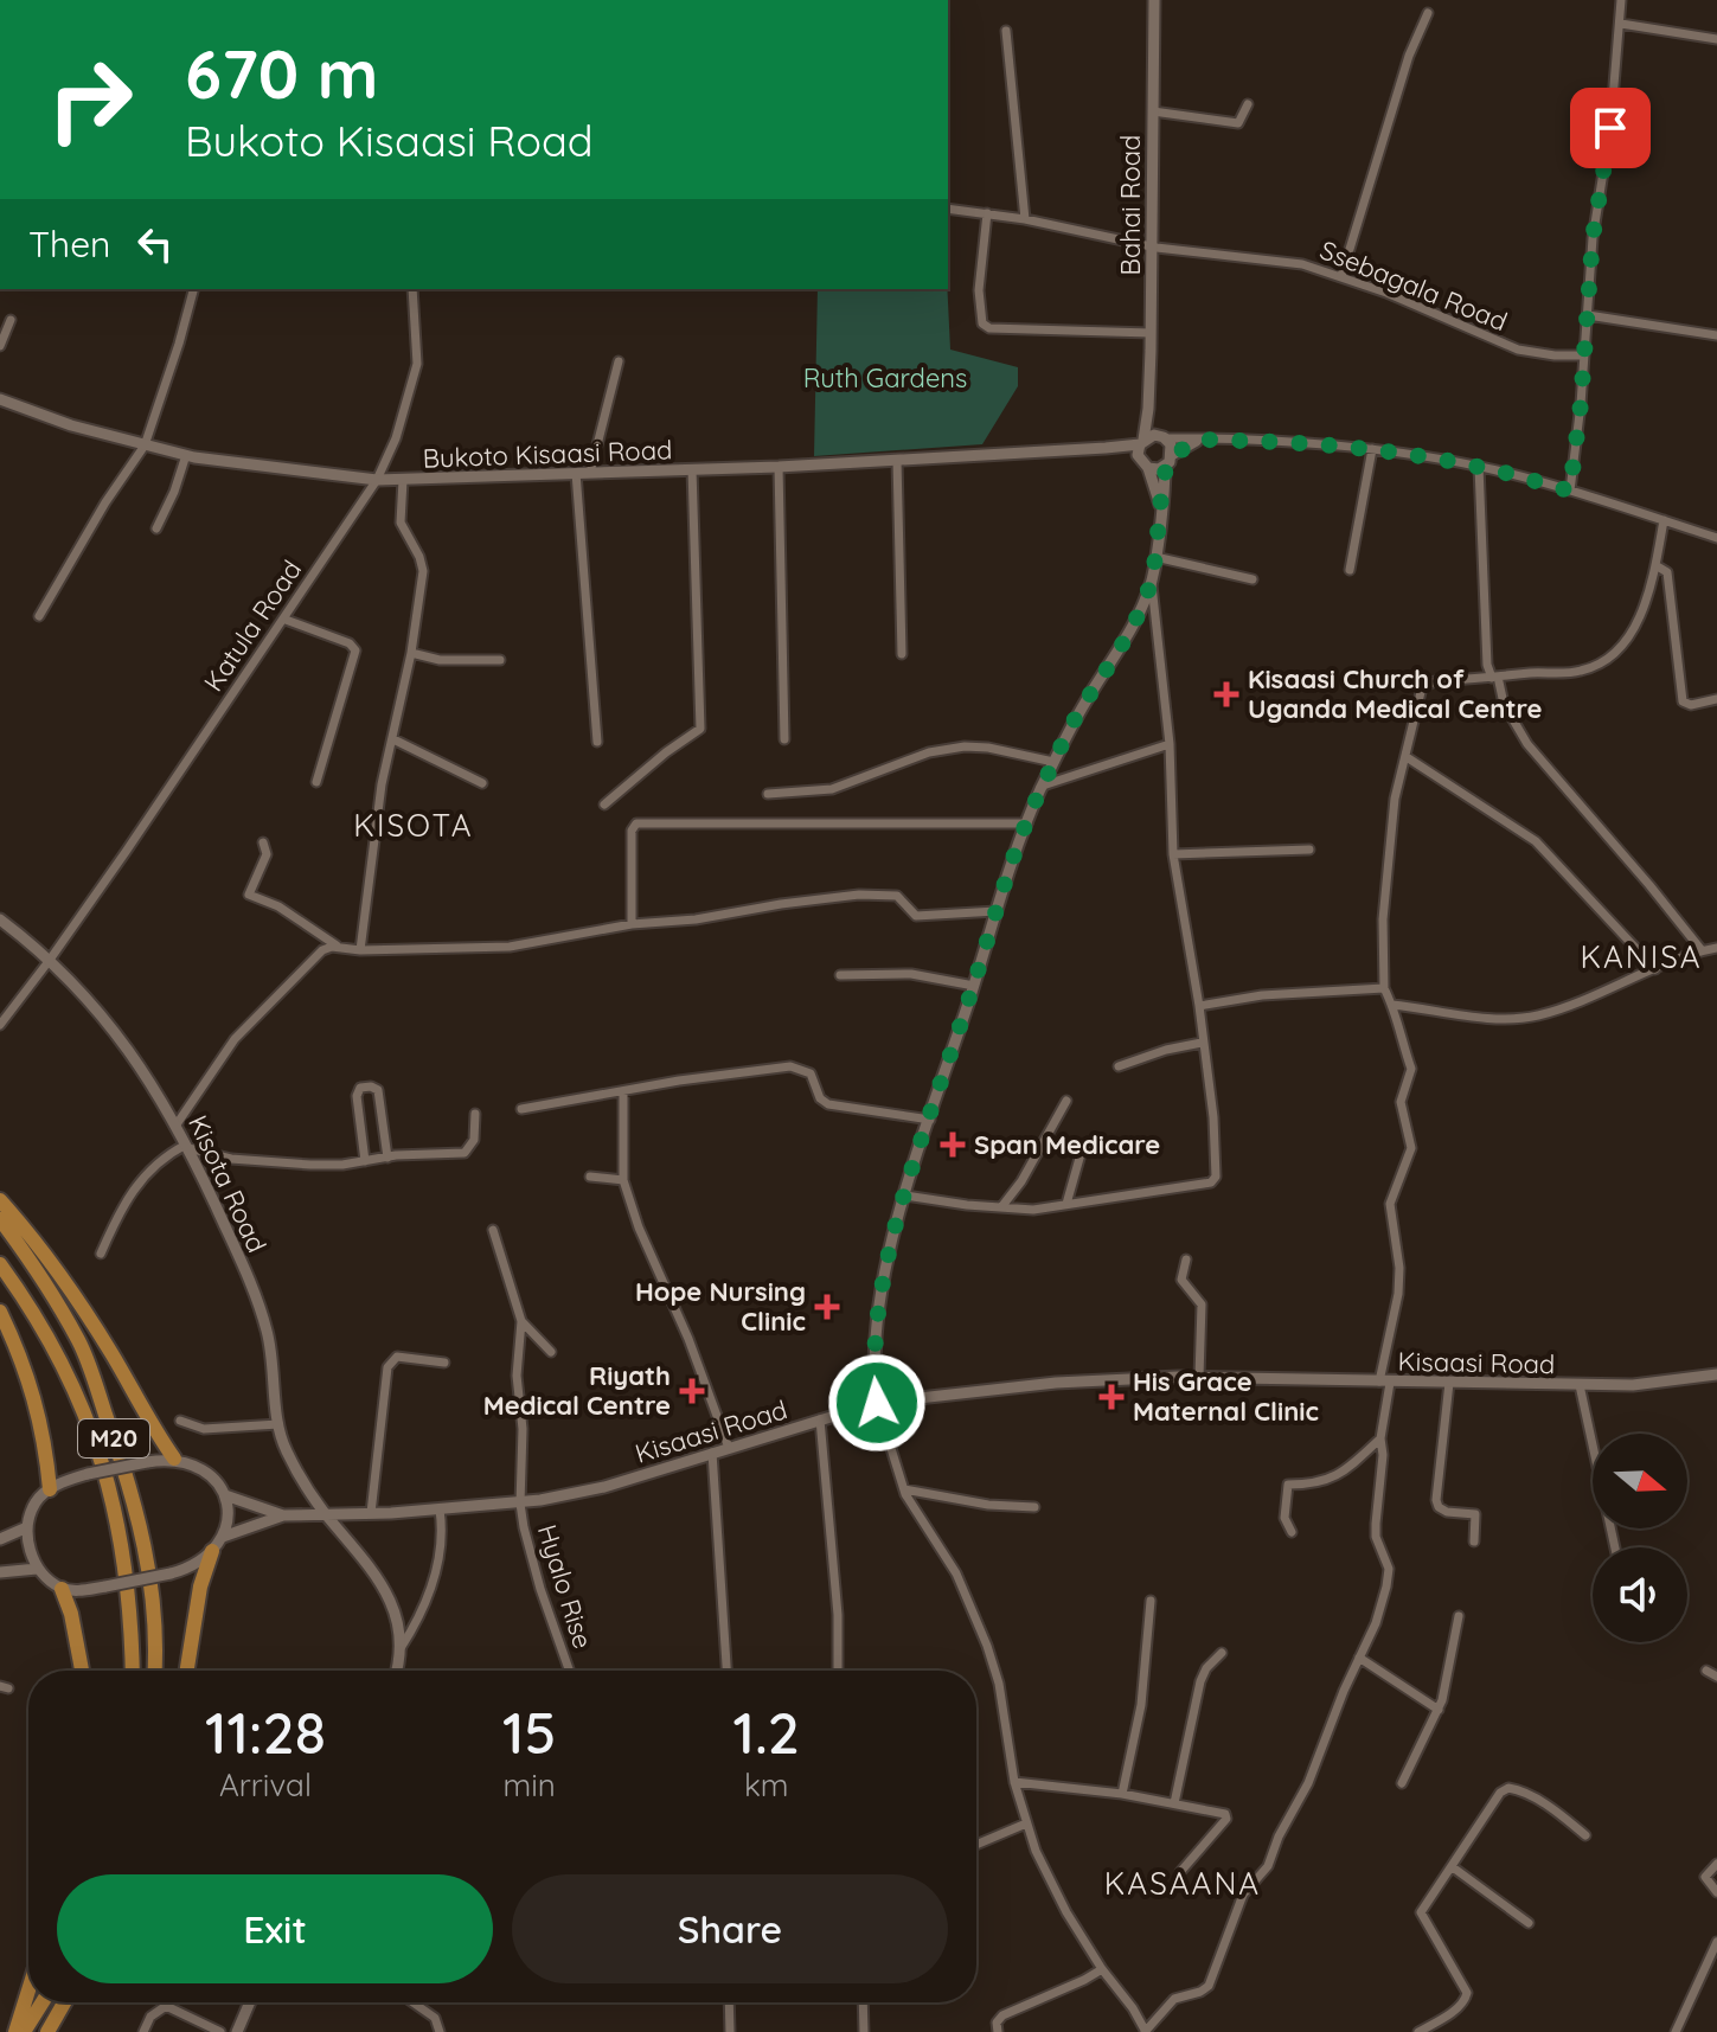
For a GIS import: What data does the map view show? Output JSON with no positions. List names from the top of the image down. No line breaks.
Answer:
{"streets":{"highway":["M20"],"main road":["Bahai Road","Bukoto Kisaasi Road","Kisota Road","Kisaasi Road"],"street":["Ssebagala Road","Katula Road","Hyalo Rise"]},"crossings":[["Bahai Road","Ssebagala Road"],["Bahai Road","Bukoto Kisaasi Road"],["Bukoto Kisaasi Road","Katula Road"],["Katula Road","Kisota Road"],["Kisota Road","Kisaasi Road"],["Kisaasi Road","Hyalo Rise"]],"districts":["KISOTA","KANISA","KASAANA"],"parks":["Ruth Gardens"],"places":{"health":["Kisaasi Church of Uganda Medical Centre","Span Medicare","Hope Nursing Clinic","Riyath Medical Centre","His Grace Maternal Clinic"]},"north":"right","page":{"turn":["670 m","Bukoto Kisaasi Road"],"then":"Then","eta":["11:28","Arrival","15","min","1.2","km"],"buttons":["Exit","Share"]}}
